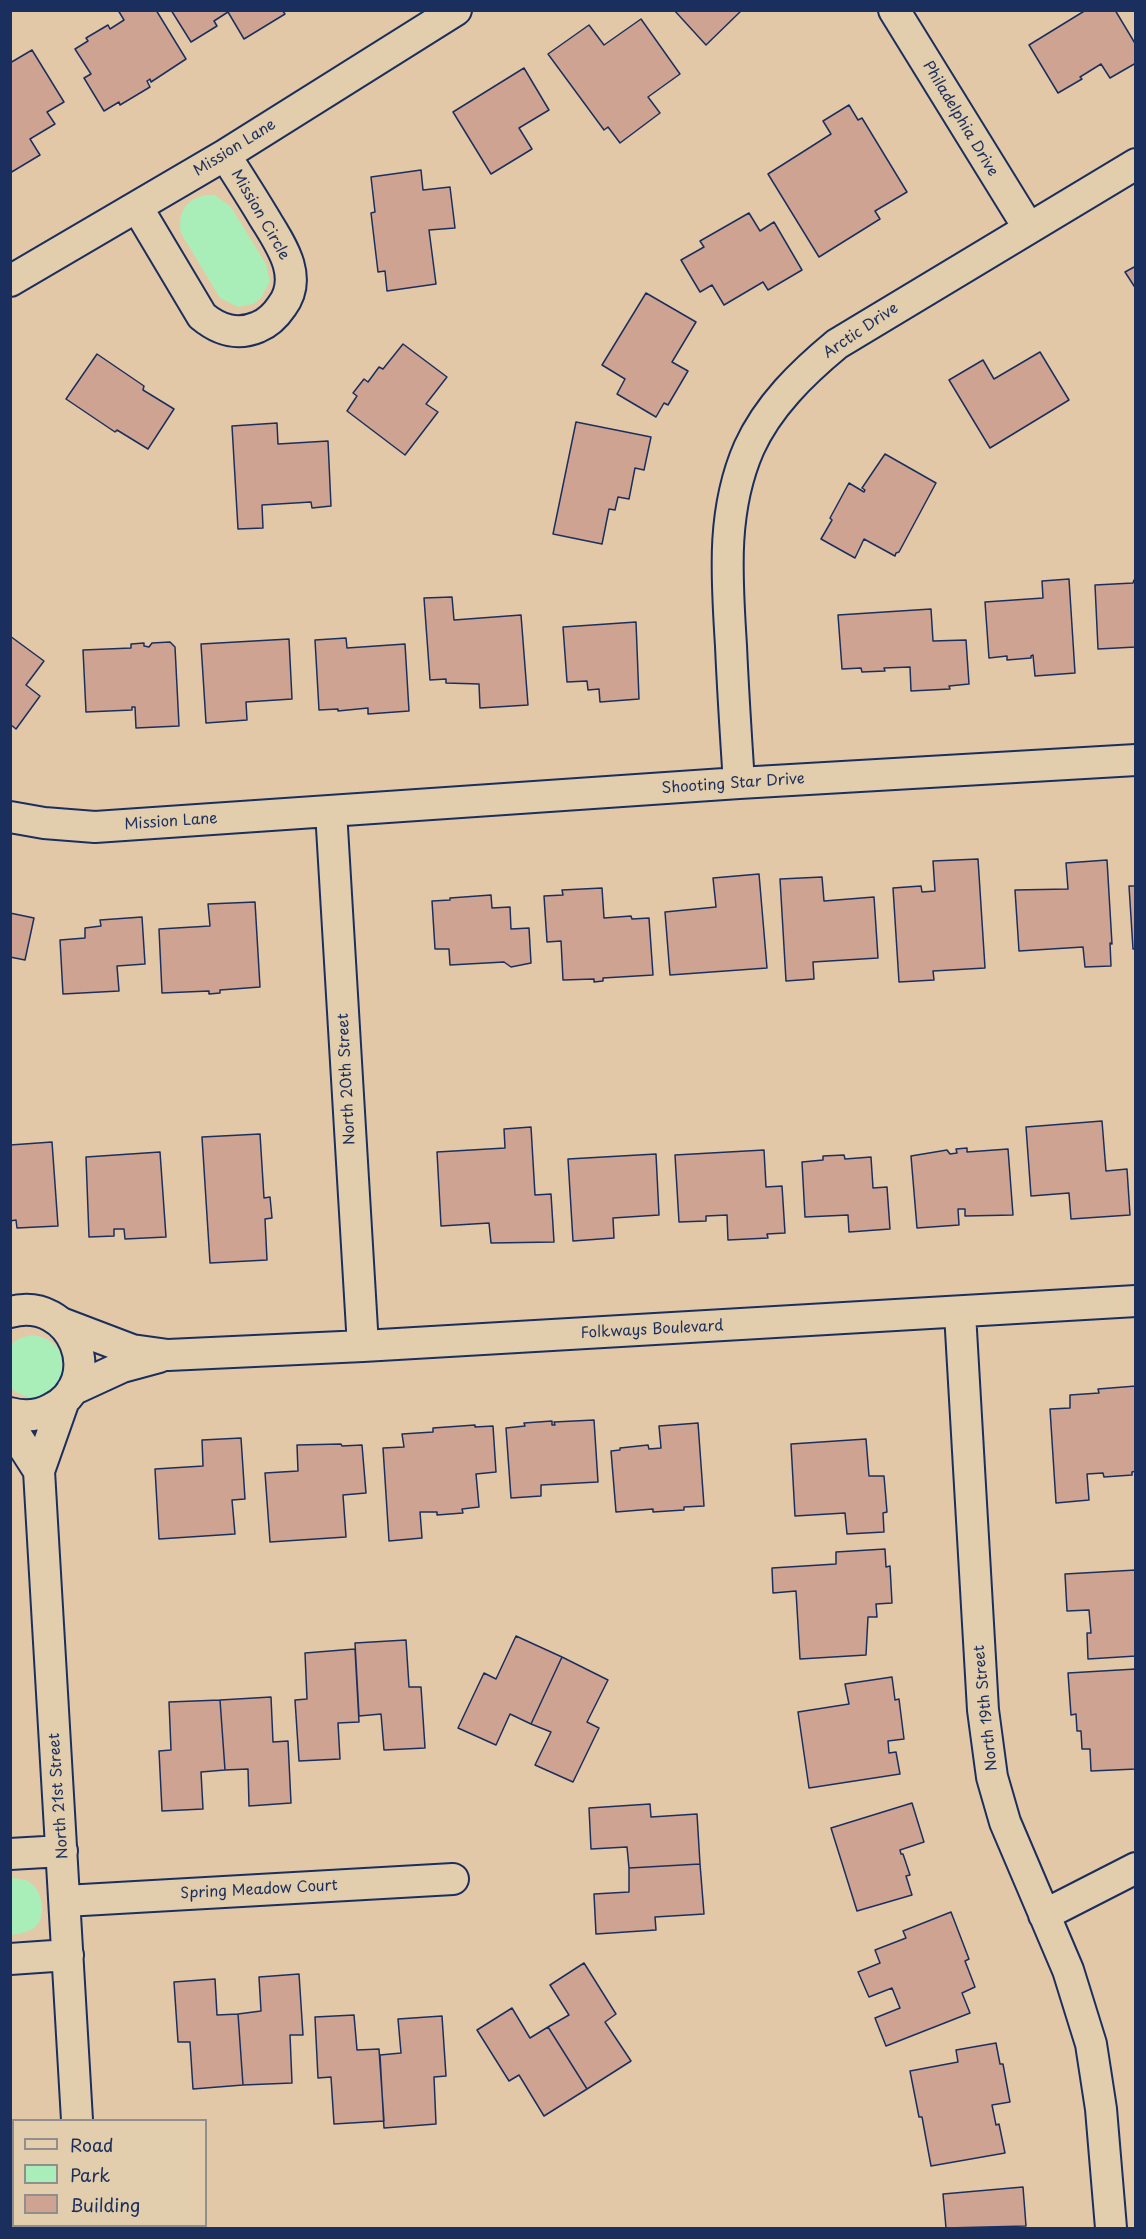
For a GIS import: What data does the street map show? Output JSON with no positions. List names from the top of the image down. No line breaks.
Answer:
{"streets":{"street":["Philadelphia Drive","Mission Lane","Mission Circle","Arctic Drive","Shooting Star Drive","North 20th Street","Folkways Boulevard","North 19th Street","North 21st Street","Spring Meadow Court"]},"crossings":[["Philadelphia Drive","Arctic Drive"],["Mission Lane","Mission Circle"],["Mission Lane","Shooting Star Drive"],["Mission Lane","North 20th Street"],["Arctic Drive","Shooting Star Drive"],["Shooting Star Drive","North 20th Street"],["North 20th Street","Folkways Boulevard"],["Folkways Boulevard","North 19th Street"],["Folkways Boulevard","North 21st Street"],["North 21st Street","Spring Meadow Court"]],"legend":["Road","Park","Building"]}
